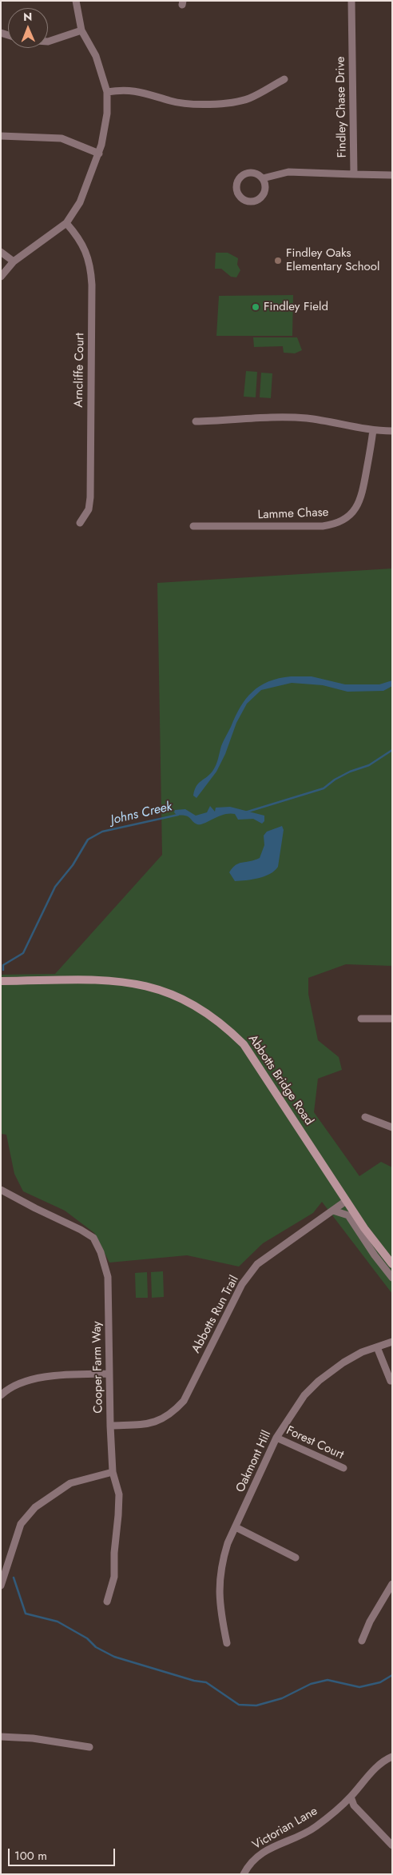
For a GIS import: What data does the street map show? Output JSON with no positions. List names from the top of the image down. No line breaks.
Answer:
{"streets":{"main road":["Abbotts Bridge Road"],"street":["Findley Chase Drive","Arncliffe Court","Lamme Chase","Abbotts Run Trail","Cooper Farm Way","Forest Court","Oakmont Hill","Victorian Lane"]},"crossings":[["Abbotts Bridge Road","Abbotts Run Trail"],["Abbotts Run Trail","Cooper Farm Way"],["Forest Court","Oakmont Hill"]],"water":["Johns Creek"],"places":["Findley Oaks Elementary School","Findley Field"],"scale_bar":"100 m","north":"top"}
